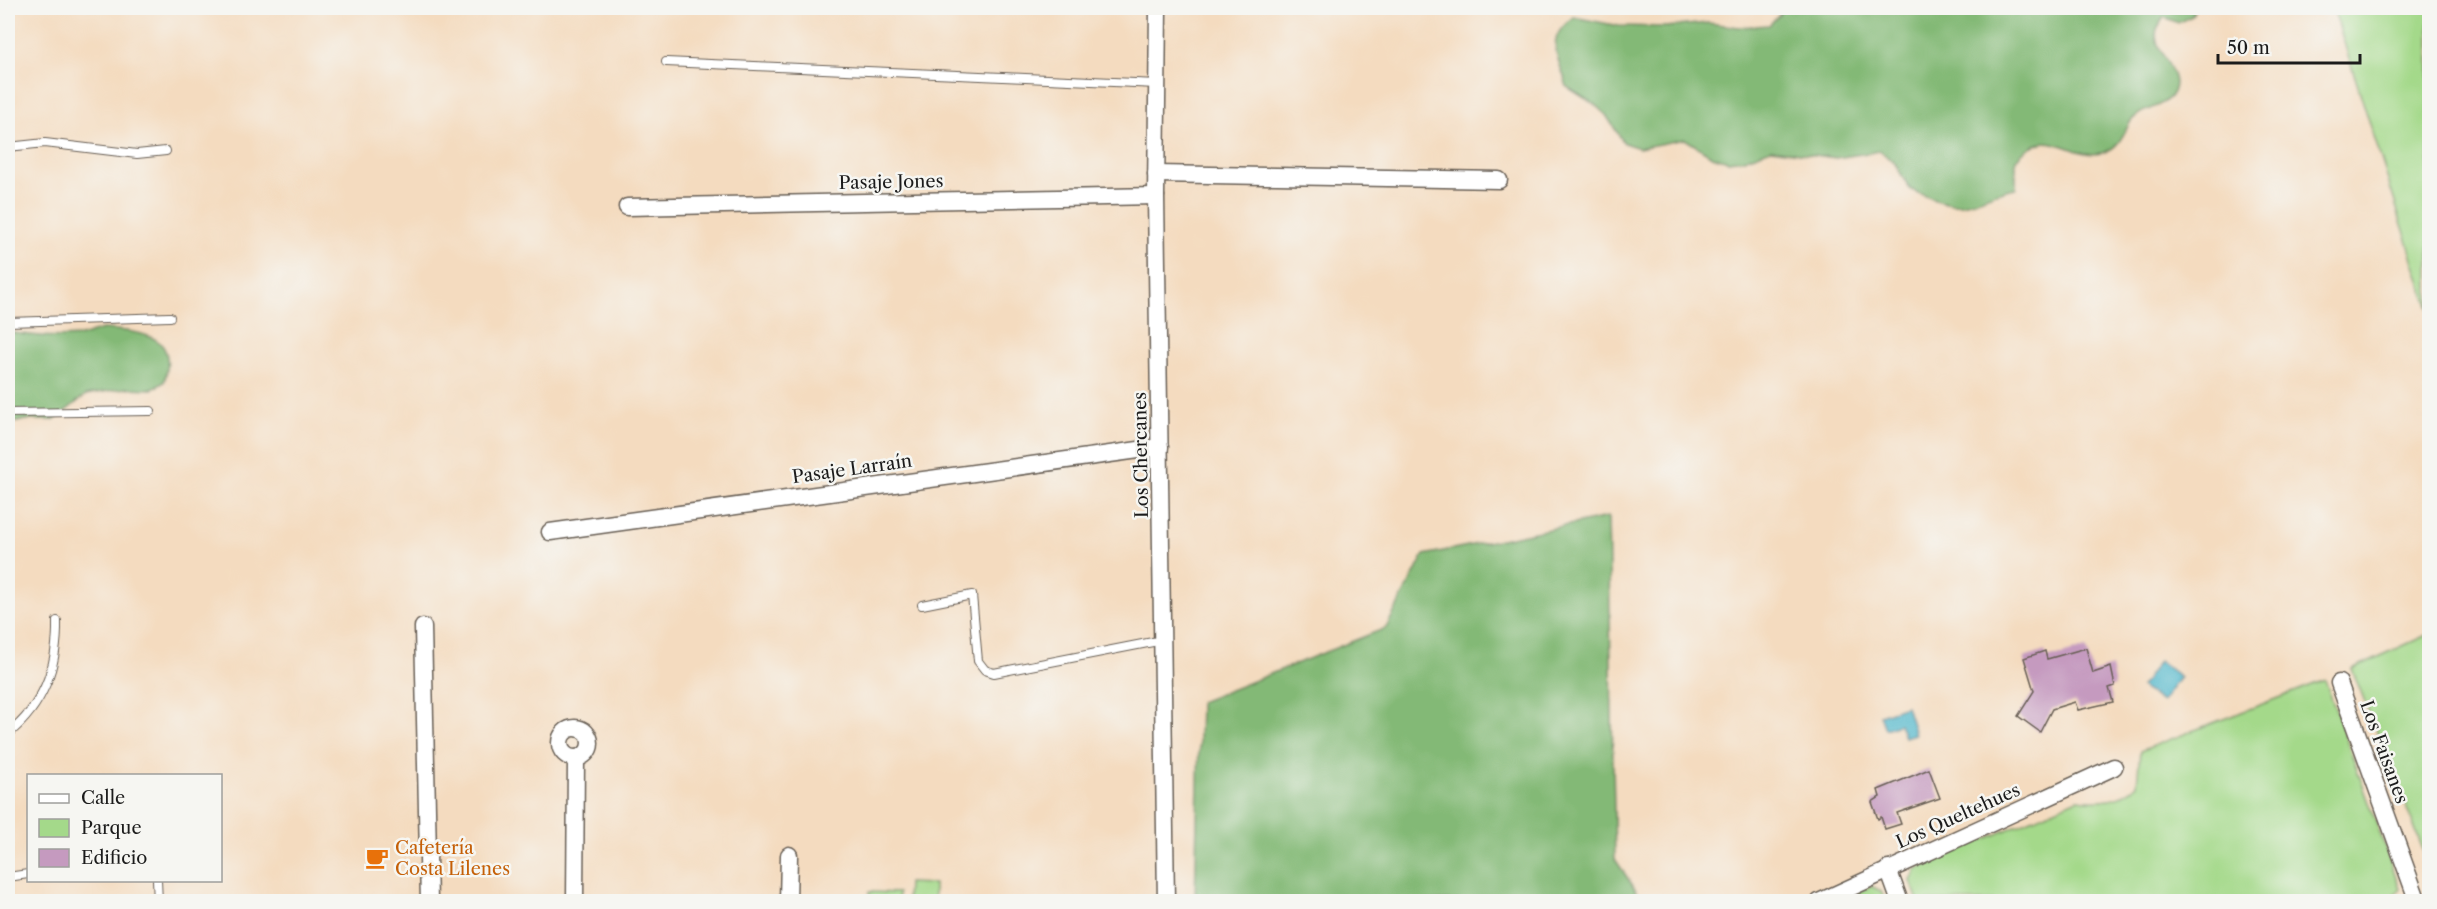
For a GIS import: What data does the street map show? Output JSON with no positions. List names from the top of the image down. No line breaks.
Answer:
{"streets":{"street":["Pasaje Jones","Los Chercanes","Pasaje Larraín","Los Faisanes","Los Queltehues"]},"crossings":[["Pasaje Jones","Los Chercanes"],["Los Chercanes","Pasaje Larraín"]],"places":{"cafe":["Cafetería Costa Lilenes"]},"legend":["Calle","Parque","Edificio"],"scale_bar":"50 m"}
